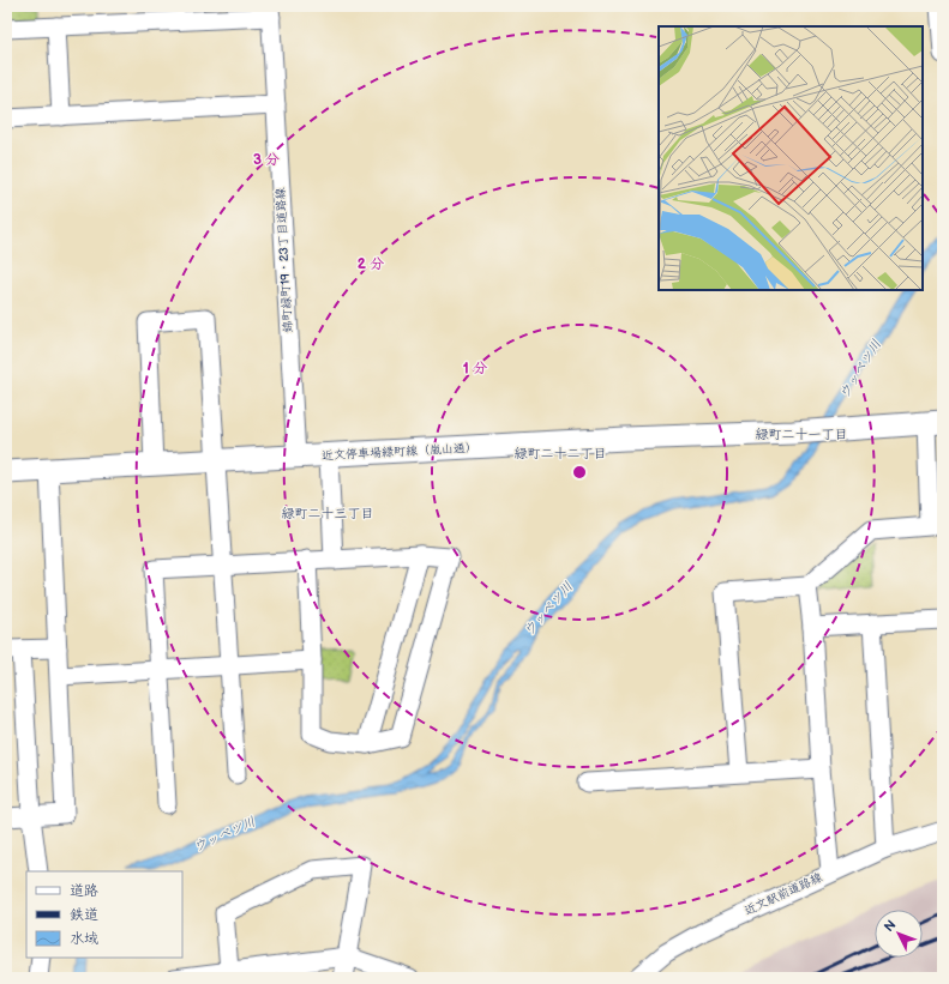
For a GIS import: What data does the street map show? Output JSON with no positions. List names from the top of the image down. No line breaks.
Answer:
{"streets":{"main road":["近文停車場緑町線（嵐山通）"],"street":["錦町緑町19・23丁目道路線","近文駅前道路線"]},"crossings":[["錦町緑町19・23丁目道路線","近文停車場緑町線（嵐山通）"]],"districts":["緑町二十一丁目","緑町二十二丁目","緑町二十三丁目"],"water":["ウッペツ川"],"legend":["道路","鉄道","水域"],"north":"top left","rings":["3 分","2 分","1 分"]}
